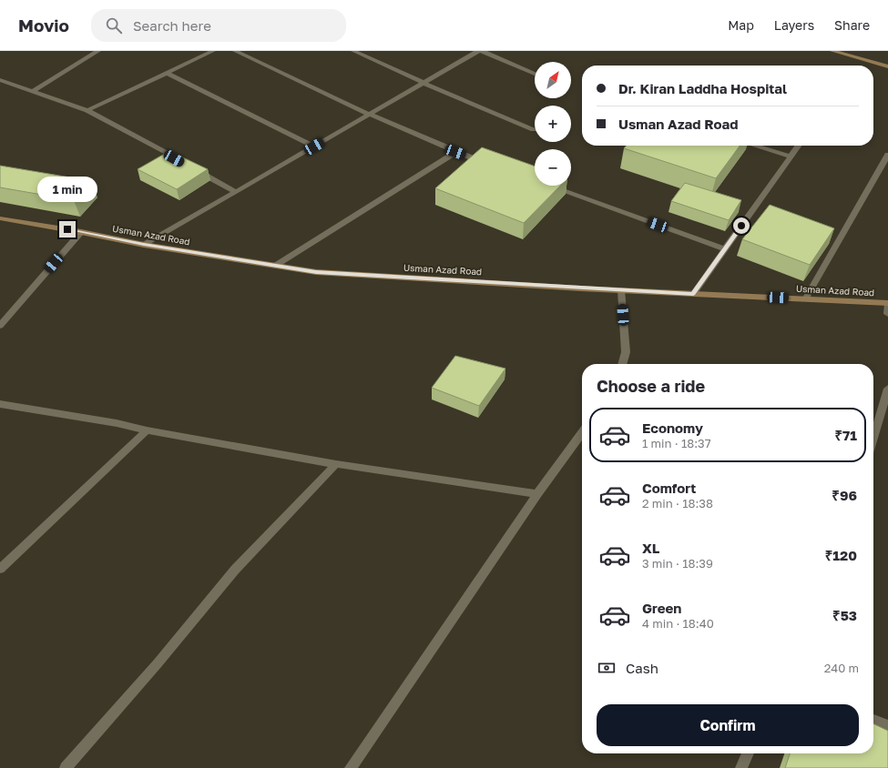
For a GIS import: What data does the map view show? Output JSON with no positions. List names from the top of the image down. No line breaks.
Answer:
{"streets":{"main road":["Usman Azad Road"]},"north":"top right","page":{"header":"Movio","search":"Search here","nav":["Map","Layers","Share"],"map_buttons":["+","−"],"banner":["Dr. Kiran Laddha Hospital","Usman Azad Road"],"bubble":"1 min","heading":"Choose a ride","list":[{"name":"Economy","note":"1 min · 18:37","value":"₹71"},{"name":"Comfort","note":"2 min · 18:38","value":"₹96"},{"name":"XL","note":"3 min · 18:39","value":"₹120"},{"name":"Green","note":"4 min · 18:40","value":"₹53"}],"pay":["Cash","240 m"],"buttons":"Confirm"}}
